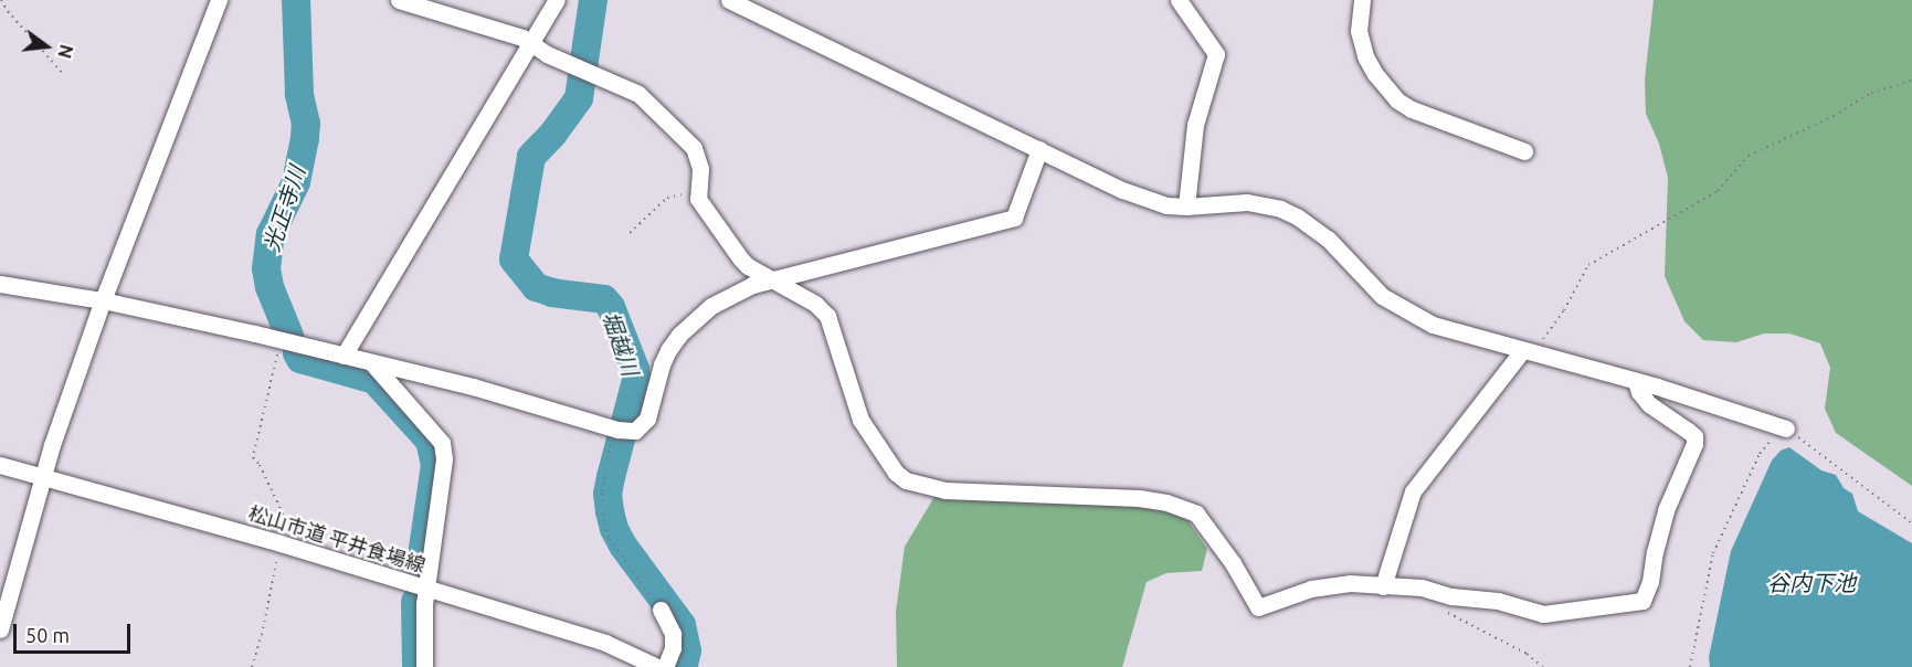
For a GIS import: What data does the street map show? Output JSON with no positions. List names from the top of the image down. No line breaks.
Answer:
{"streets":{"street":["松山市道 平井食場線"]},"water":["光正寺川","堀越川","谷内下池"],"scale_bar":"50 m","north":"right"}
